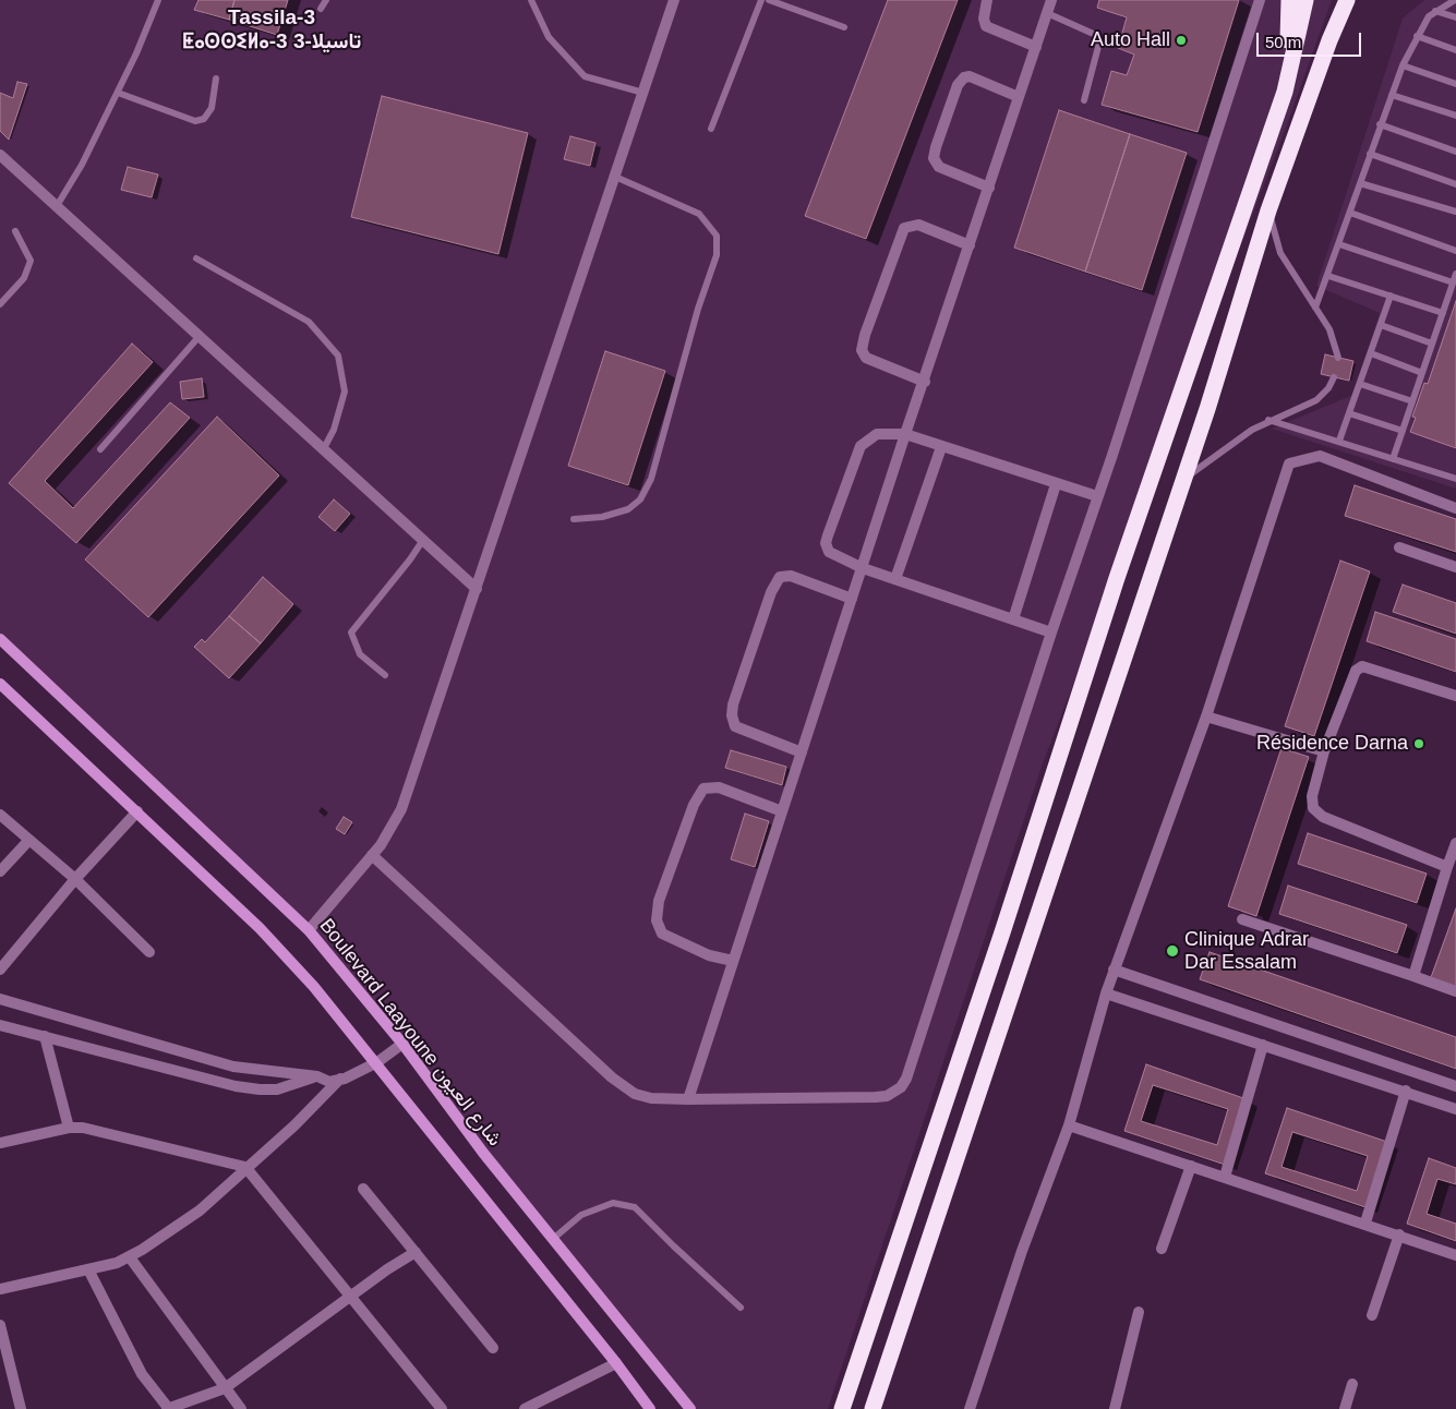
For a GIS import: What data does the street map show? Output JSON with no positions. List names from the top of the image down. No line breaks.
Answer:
{"streets":{"street":["Boulevard Laayoune شارع العيون"]},"districts":["Tassila-3 ⵟⴰⵙⵙⵉⵍⴰ-3 3-تاسيلا"],"places":["Auto Hall","Résidence Darna","Clinique Adrar Dar Essalam"],"scale_bar":"50 m"}
